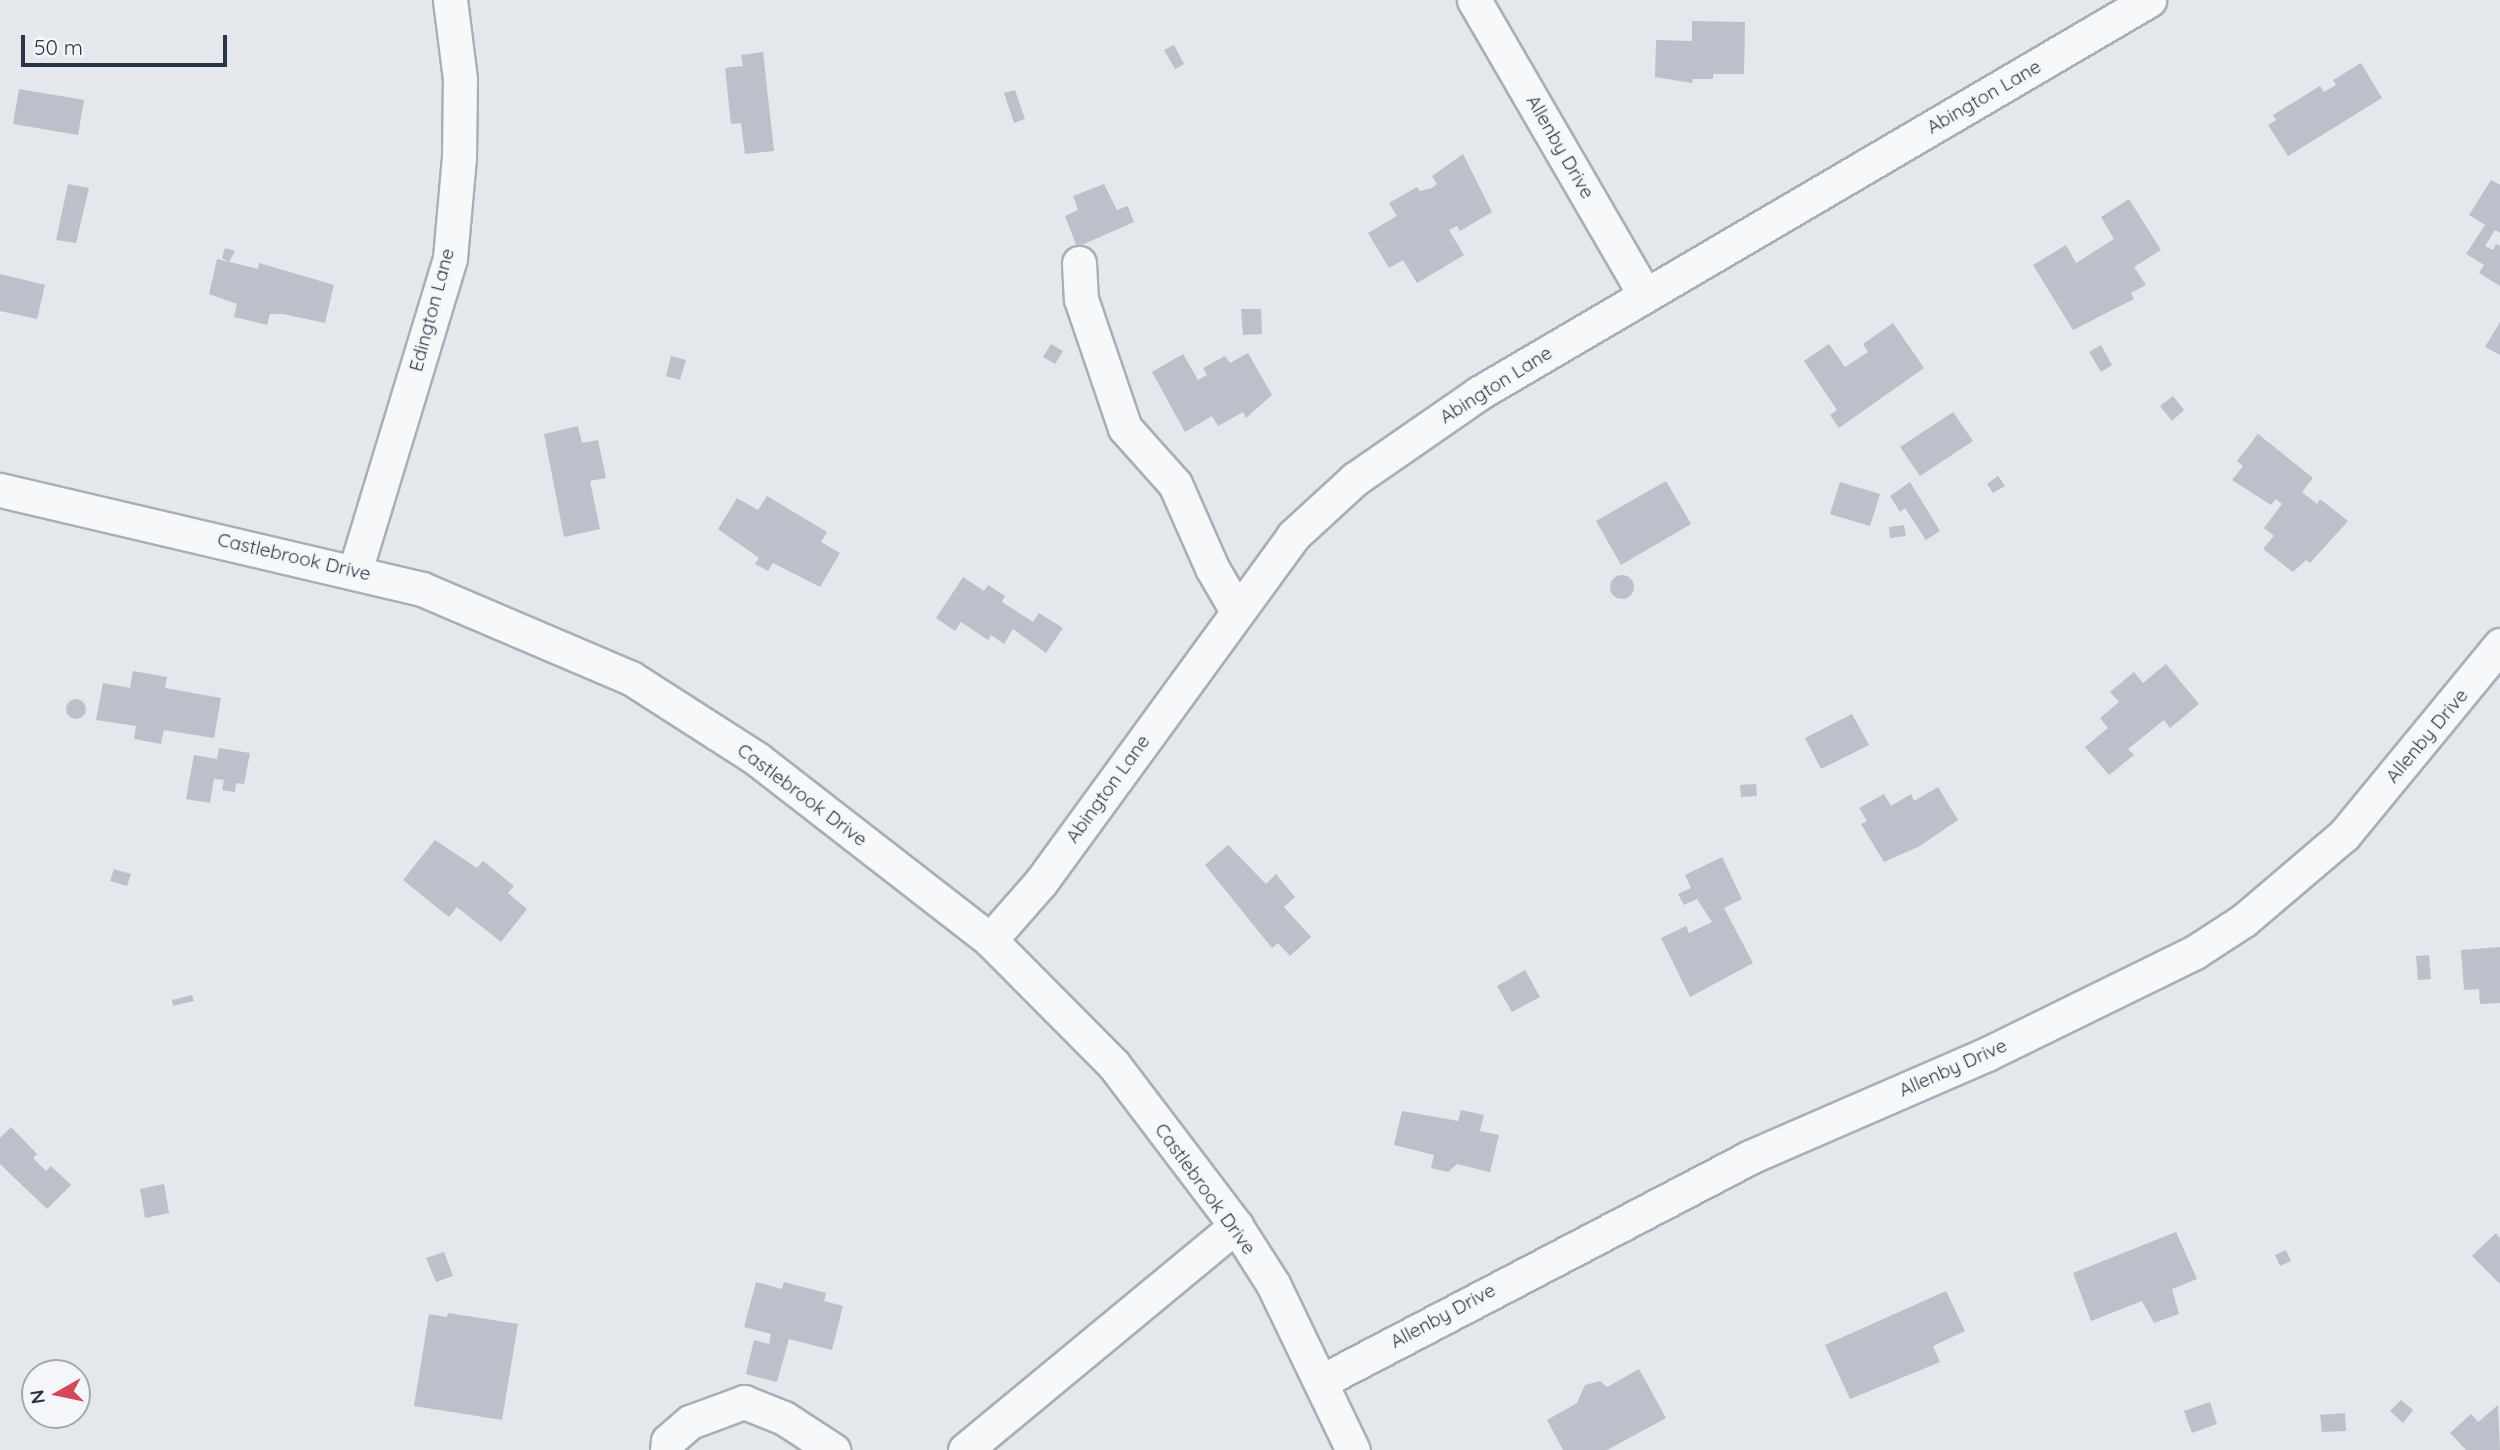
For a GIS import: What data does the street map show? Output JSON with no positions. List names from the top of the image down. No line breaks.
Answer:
{"streets":{"street":["Abington Lane","Allenby Drive","Edington Lane","Castlebrook Drive"]},"crossings":[["Abington Lane","Allenby Drive"],["Abington Lane","Castlebrook Drive"],["Allenby Drive","Castlebrook Drive"],["Edington Lane","Castlebrook Drive"]],"scale_bar":"50 m","north":"left"}
